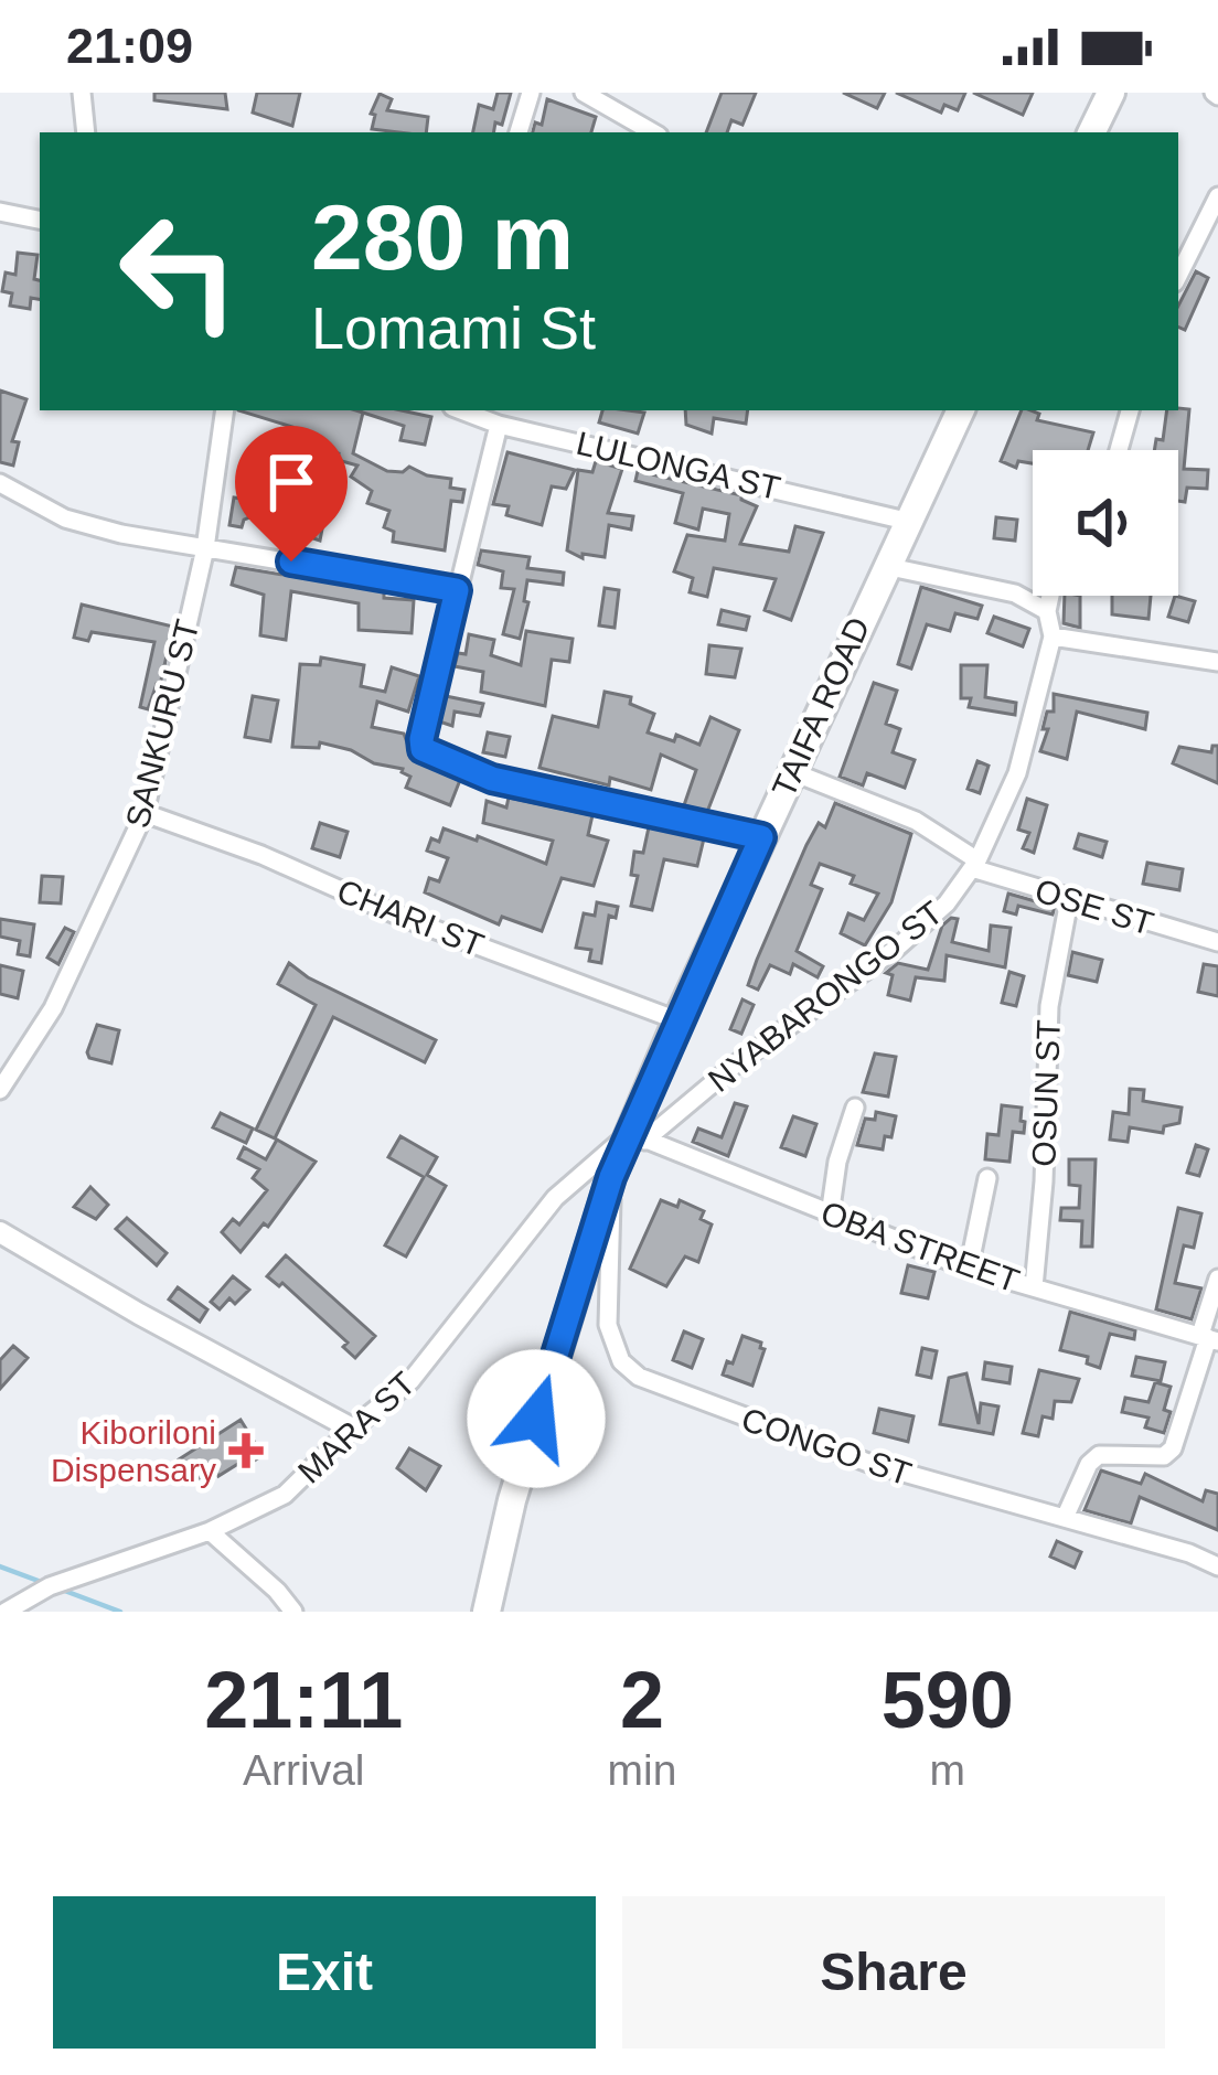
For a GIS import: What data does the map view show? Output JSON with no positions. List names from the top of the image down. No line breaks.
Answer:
{"streets":{"highway":["TAIFA ROAD"],"street":["LULONGA ST","SANKURU ST","OSE ST","CHARI ST","NYABARONGO ST","OSUN ST","OBA STREET","MARA ST","CONGO ST"]},"crossings":[["LULONGA ST","TAIFA ROAD"],["TAIFA ROAD","OSE ST"],["TAIFA ROAD","CHARI ST"],["TAIFA ROAD","NYABARONGO ST"],["TAIFA ROAD","OBA STREET"],["TAIFA ROAD","MARA ST"],["TAIFA ROAD","CONGO ST"],["SANKURU ST","CHARI ST"],["OSE ST","NYABARONGO ST"],["OSE ST","OSUN ST"],["NYABARONGO ST","OBA STREET"],["NYABARONGO ST","MARA ST"],["OSUN ST","OBA STREET"],["OBA STREET","MARA ST"]],"places":{"health":["Kiboriloni Dispensary"]},"page":{"status":"21:09","turn":["280 m","Lomami St"],"eta":["21:11","Arrival","2","min","590","m"],"buttons":["Exit","Share"]}}
